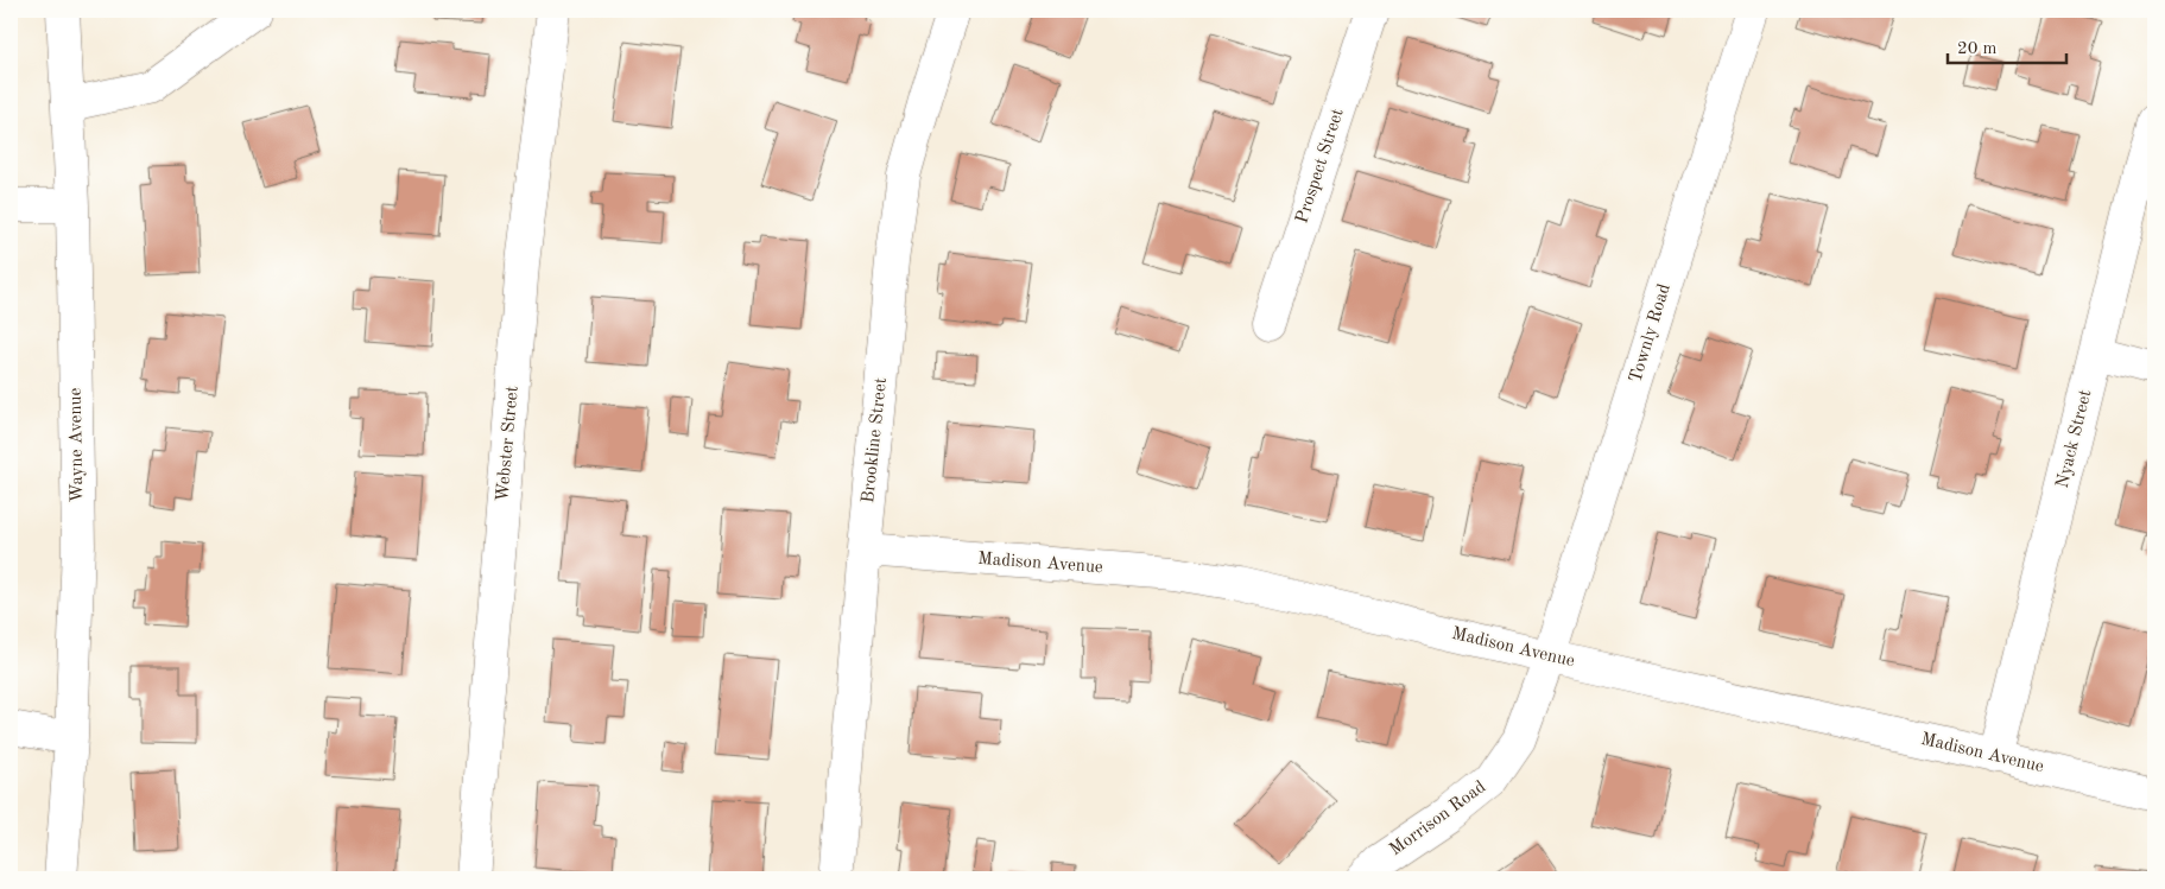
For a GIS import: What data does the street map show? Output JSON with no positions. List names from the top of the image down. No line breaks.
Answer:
{"streets":{"street":["Prospect Street","Townly Road","Nyack Street","Brookline Street","Webster Street","Wayne Avenue","Madison Avenue","Morrison Road"]},"crossings":[["Townly Road","Madison Avenue"],["Townly Road","Morrison Road"],["Nyack Street","Madison Avenue"],["Brookline Street","Madison Avenue"],["Madison Avenue","Morrison Road"]],"scale_bar":"20 m"}
